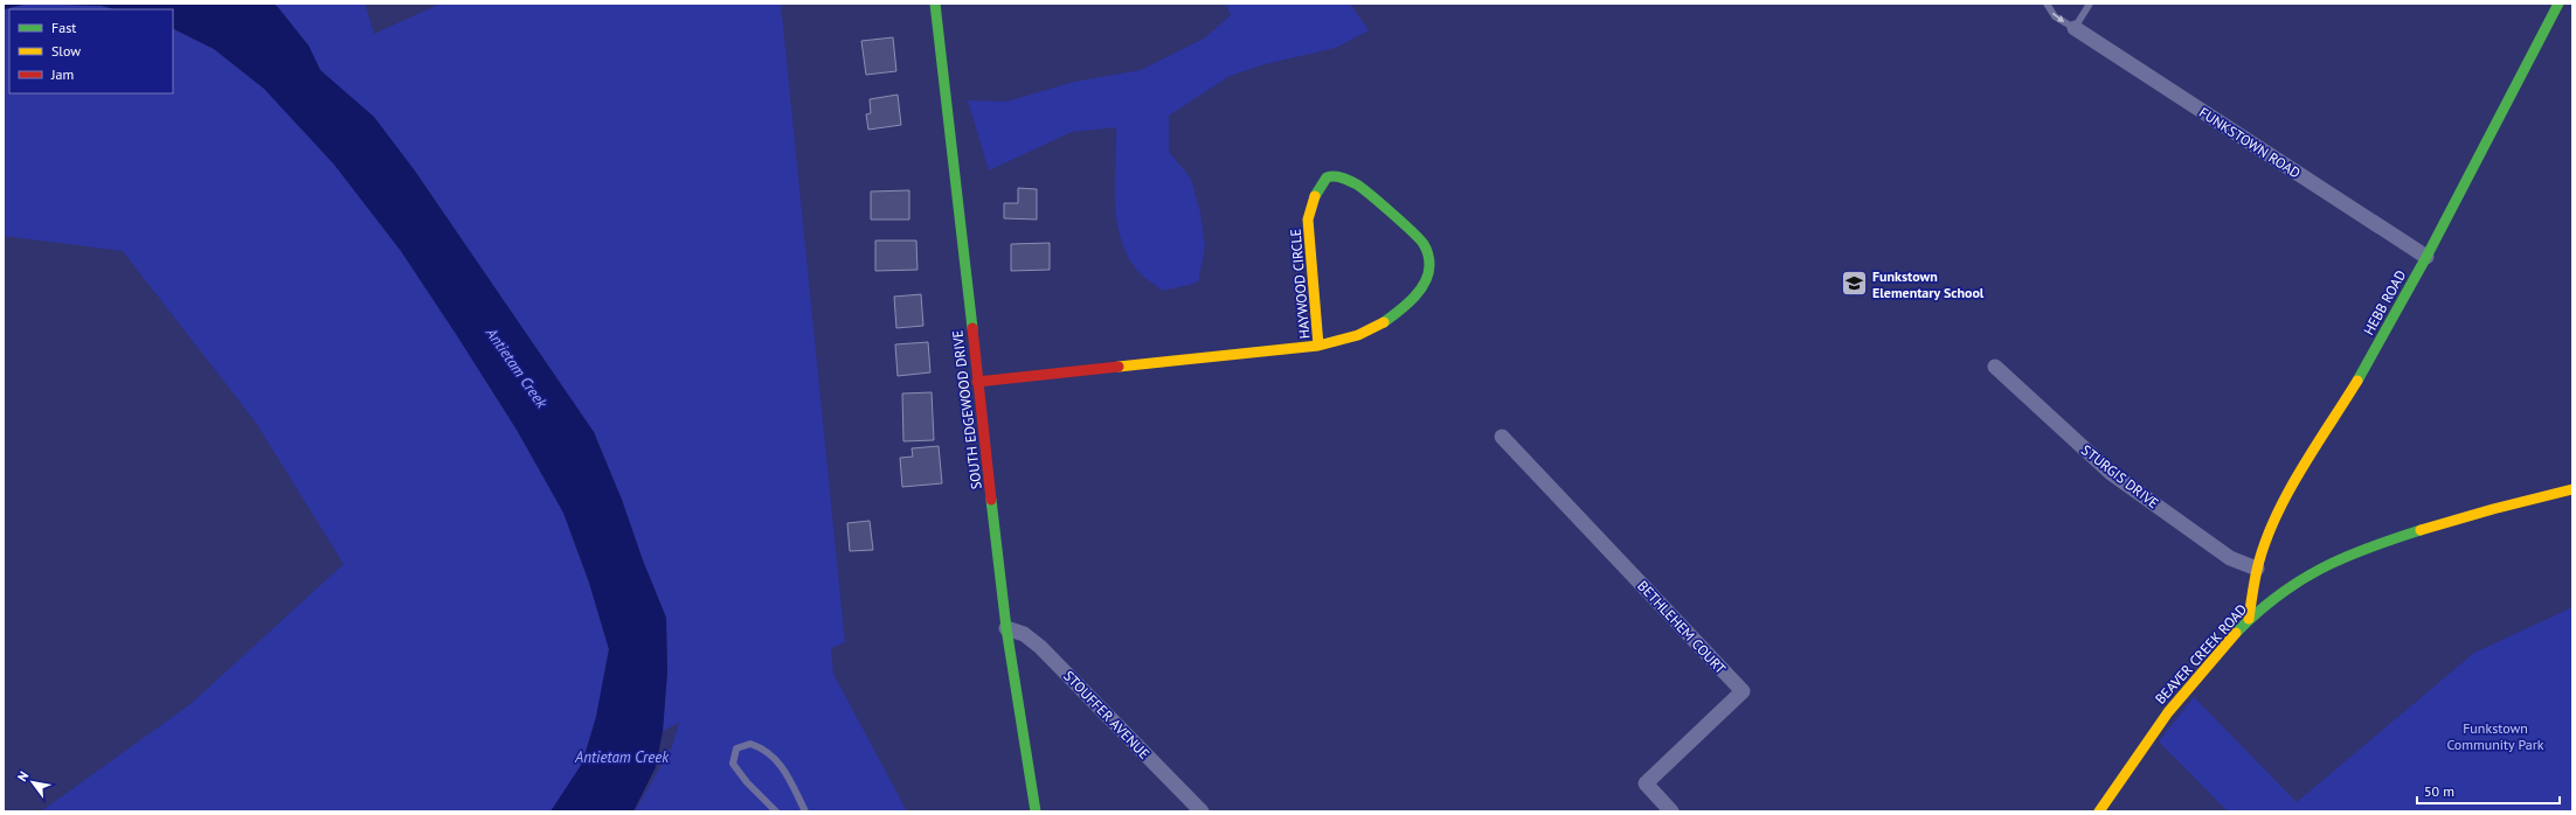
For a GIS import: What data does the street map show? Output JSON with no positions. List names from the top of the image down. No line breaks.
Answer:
{"streets":{"street":["FUNKSTOWN ROAD","HAYWOOD CIRCLE","HEBB ROAD","SOUTH EDGEWOOD DRIVE","STURGIS DRIVE","BETHLEHEM COURT","BEAVER CREEK ROAD","STOUFFER AVENUE"]},"crossings":[["FUNKSTOWN ROAD","HEBB ROAD"],["HAYWOOD CIRCLE","SOUTH EDGEWOOD DRIVE"],["HEBB ROAD","STURGIS DRIVE"],["HEBB ROAD","BEAVER CREEK ROAD"],["SOUTH EDGEWOOD DRIVE","STOUFFER AVENUE"]],"water":["Antietam Creek"],"parks":["Funkstown Community Park"],"places":{"school or university":["Funkstown Elementary School"]},"legend":["Fast","Slow","Jam"],"scale_bar":"50 m","north":"top left"}
